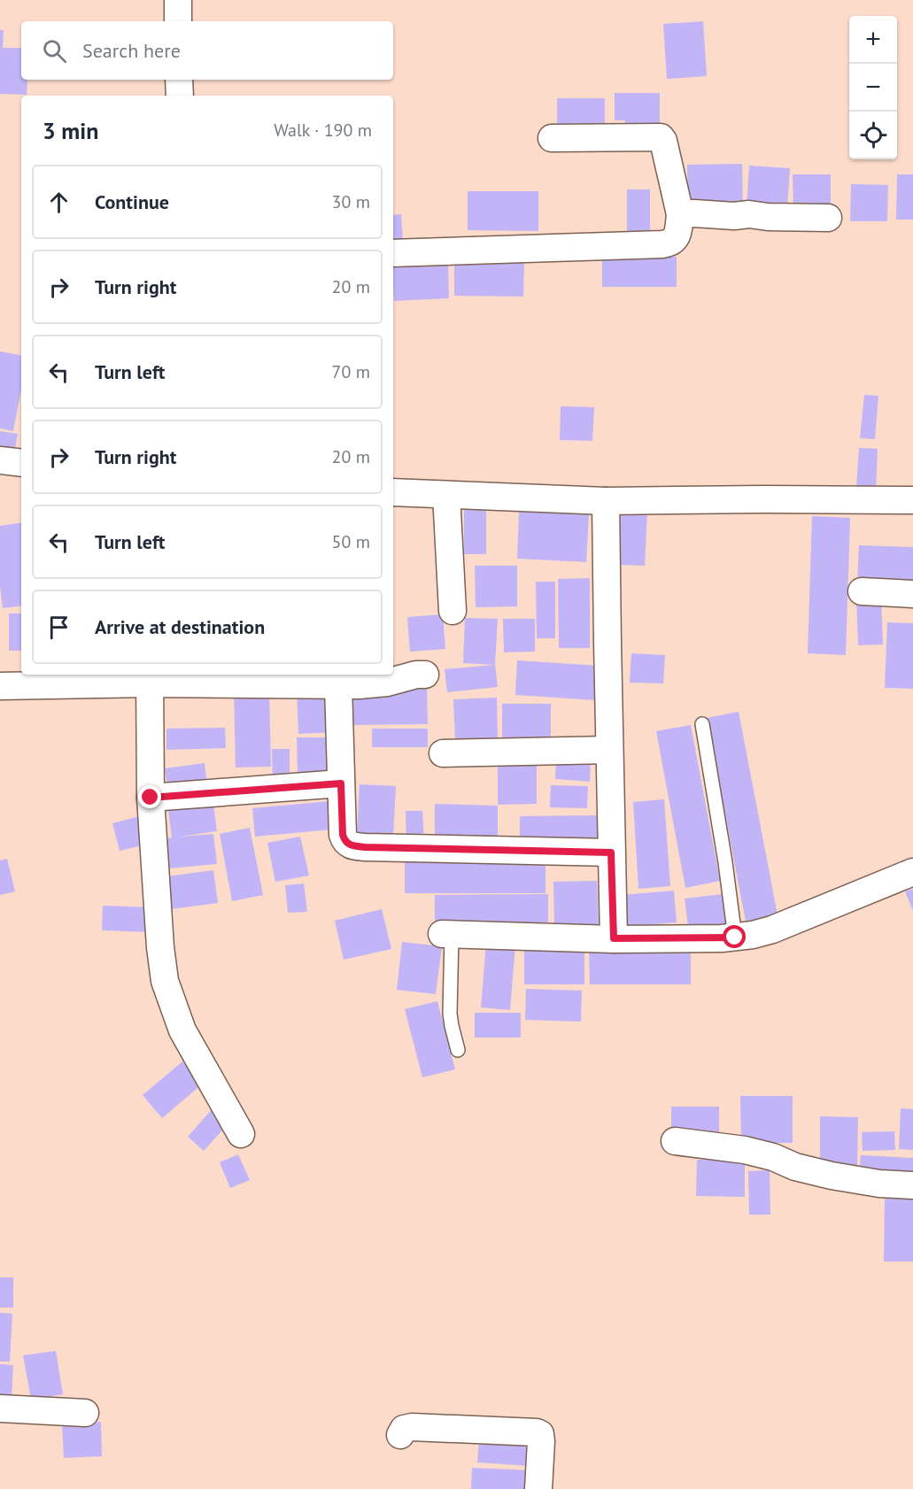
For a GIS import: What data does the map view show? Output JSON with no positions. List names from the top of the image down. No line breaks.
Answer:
{"page":{"map_buttons":["+","−"],"search":"Search here","heading":["3 min","Walk · 190 m"],"list":[["Continue","30 m"],["Turn right","20 m"],["Turn left","70 m"],["Turn right","20 m"],["Turn left","50 m"],"Arrive at destination"]}}
